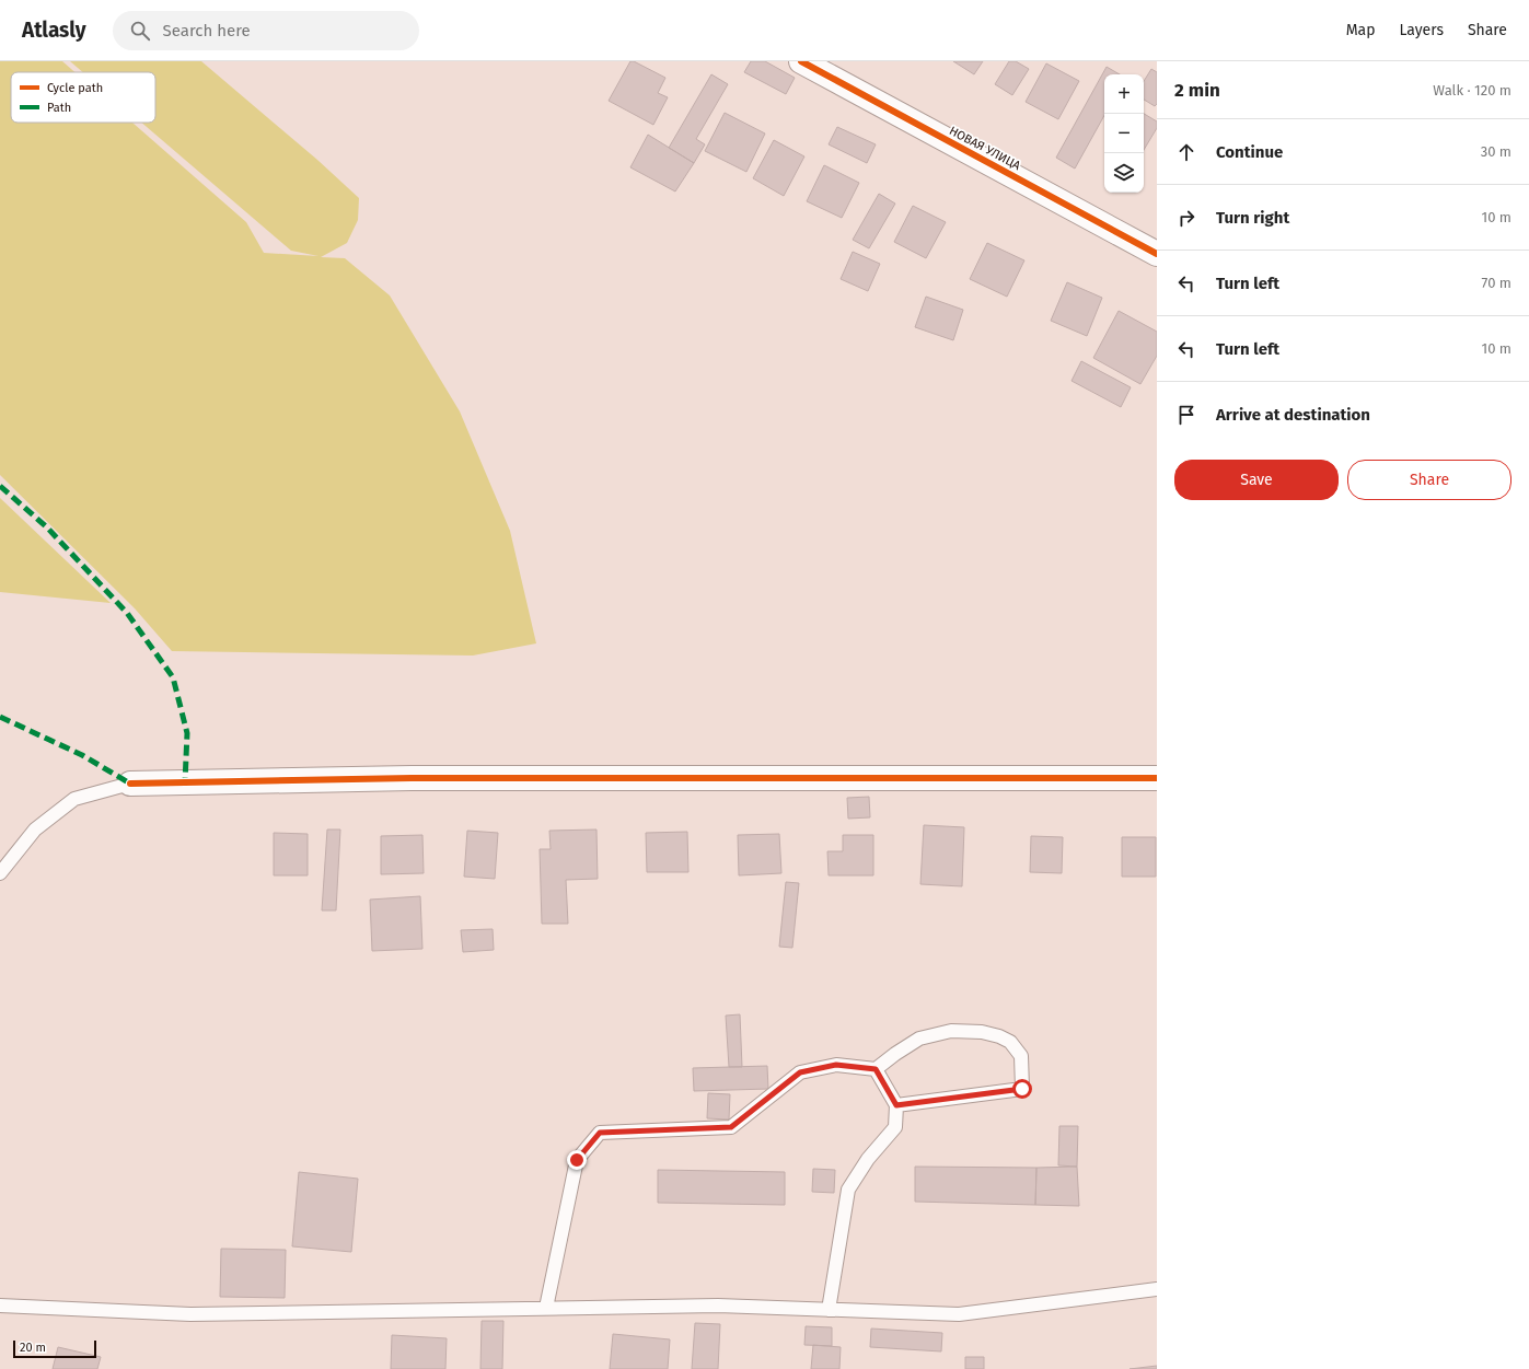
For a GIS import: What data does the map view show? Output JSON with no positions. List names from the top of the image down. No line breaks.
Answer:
{"streets":{"street":["НОВАЯ УЛИЦА"]},"legend":["Cycle path","Path"],"scale_bar":"20 m","page":{"header":"Atlasly","search":"Search here","nav":["Map","Layers","Share"],"heading":["2 min","Walk · 120 m"],"map_buttons":["+","−"],"list":[["Continue","30 m"],["Turn right","10 m"],["Turn left","70 m"],["Turn left","10 m"],"Arrive at destination"],"buttons":["Save","Share"],"scale":"20 m"}}
